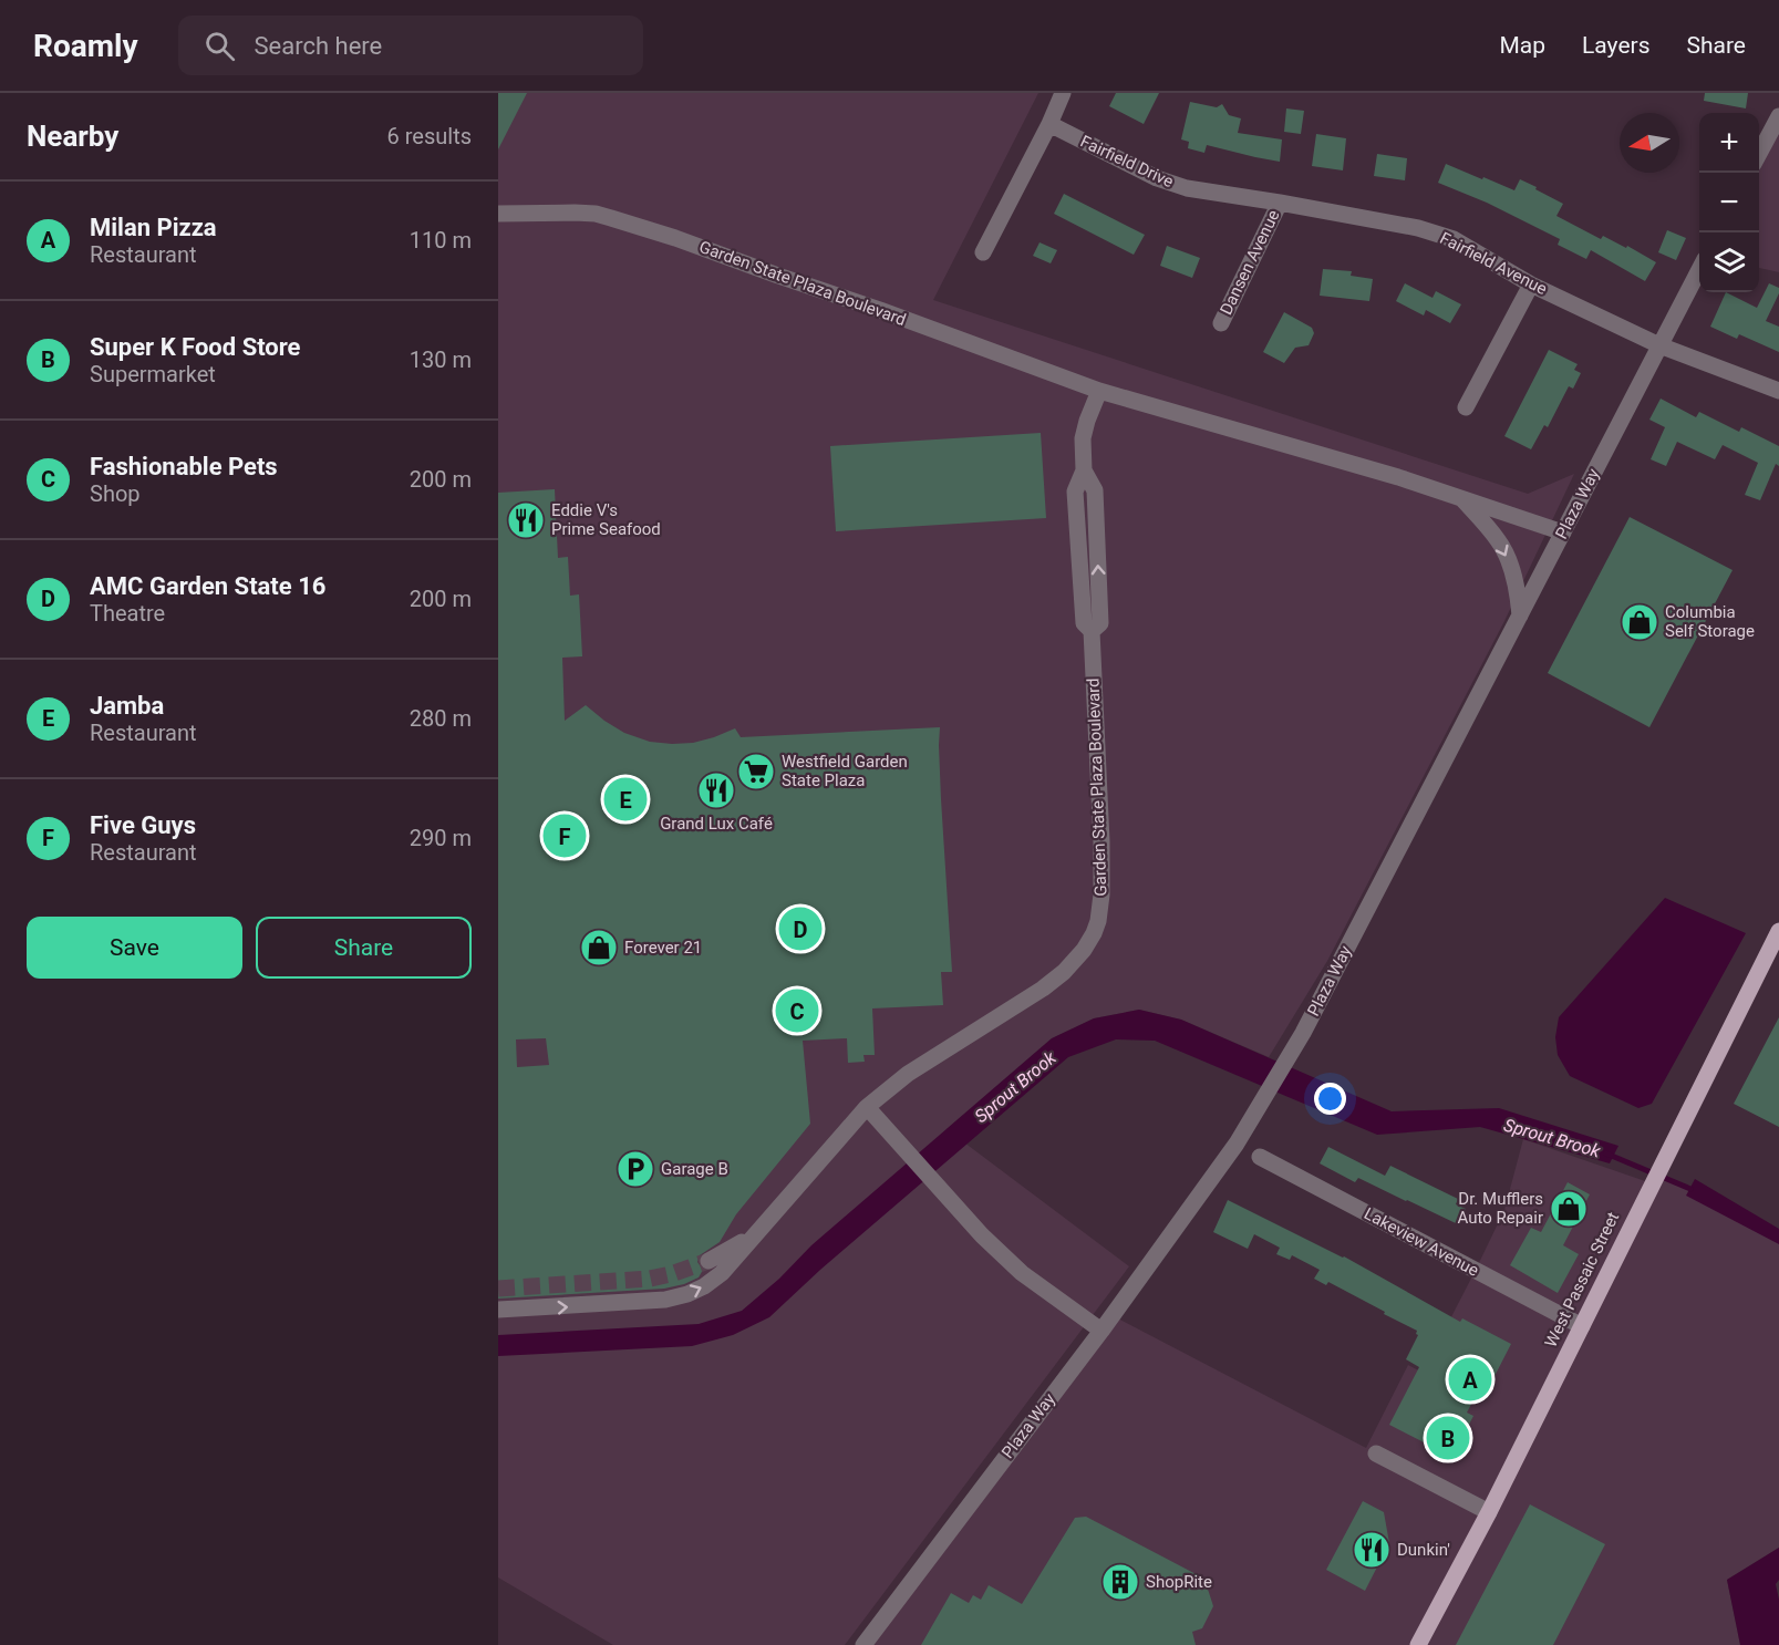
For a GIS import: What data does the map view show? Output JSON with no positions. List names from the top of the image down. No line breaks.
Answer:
{"streets":{"main road":["West Passaic Street"],"street":["Fairfield Drive","Dansen Avenue","Fairfield Avenue","Garden State Plaza Boulevard","Plaza Way","Lakeview Avenue"]},"crossings":[["Fairfield Drive","Dansen Avenue"],["Fairfield Drive","Fairfield Avenue"],["Dansen Avenue","Fairfield Avenue"],["Fairfield Avenue","Plaza Way"],["Garden State Plaza Boulevard","Plaza Way"],["Lakeview Avenue","West Passaic Street"]],"water":["Sprout Brook"],"places":{"restaurant":["Eddie V's Prime Seafood","Grand Lux Café","Dunkin'"],"shop":["Columbia Self Storage","Forever 21","Dr. Mufflers Auto Repair"],"supermarket":["Westfield Garden State Plaza"],"parking":["Garage B"],"building":["ShopRite"]},"north":"left","page":{"header":"Roamly","search":"Search here","nav":["Map","Layers","Share"],"heading":["Nearby","6 results"],"map_buttons":["+","−"],"list":[{"mark":"A","name":"Milan Pizza","note":"Restaurant","value":"110 m"},{"mark":"B","name":"Super K Food Store","note":"Supermarket","value":"130 m"},{"mark":"C","name":"Fashionable Pets","note":"Shop","value":"200 m"},{"mark":"D","name":"AMC Garden State 16","note":"Theatre","value":"200 m"},{"mark":"E","name":"Jamba","note":"Restaurant","value":"280 m"},{"mark":"F","name":"Five Guys","note":"Restaurant","value":"290 m"}],"pins":["E","F","D","C","A","B"],"buttons":["Save","Share"]}}
